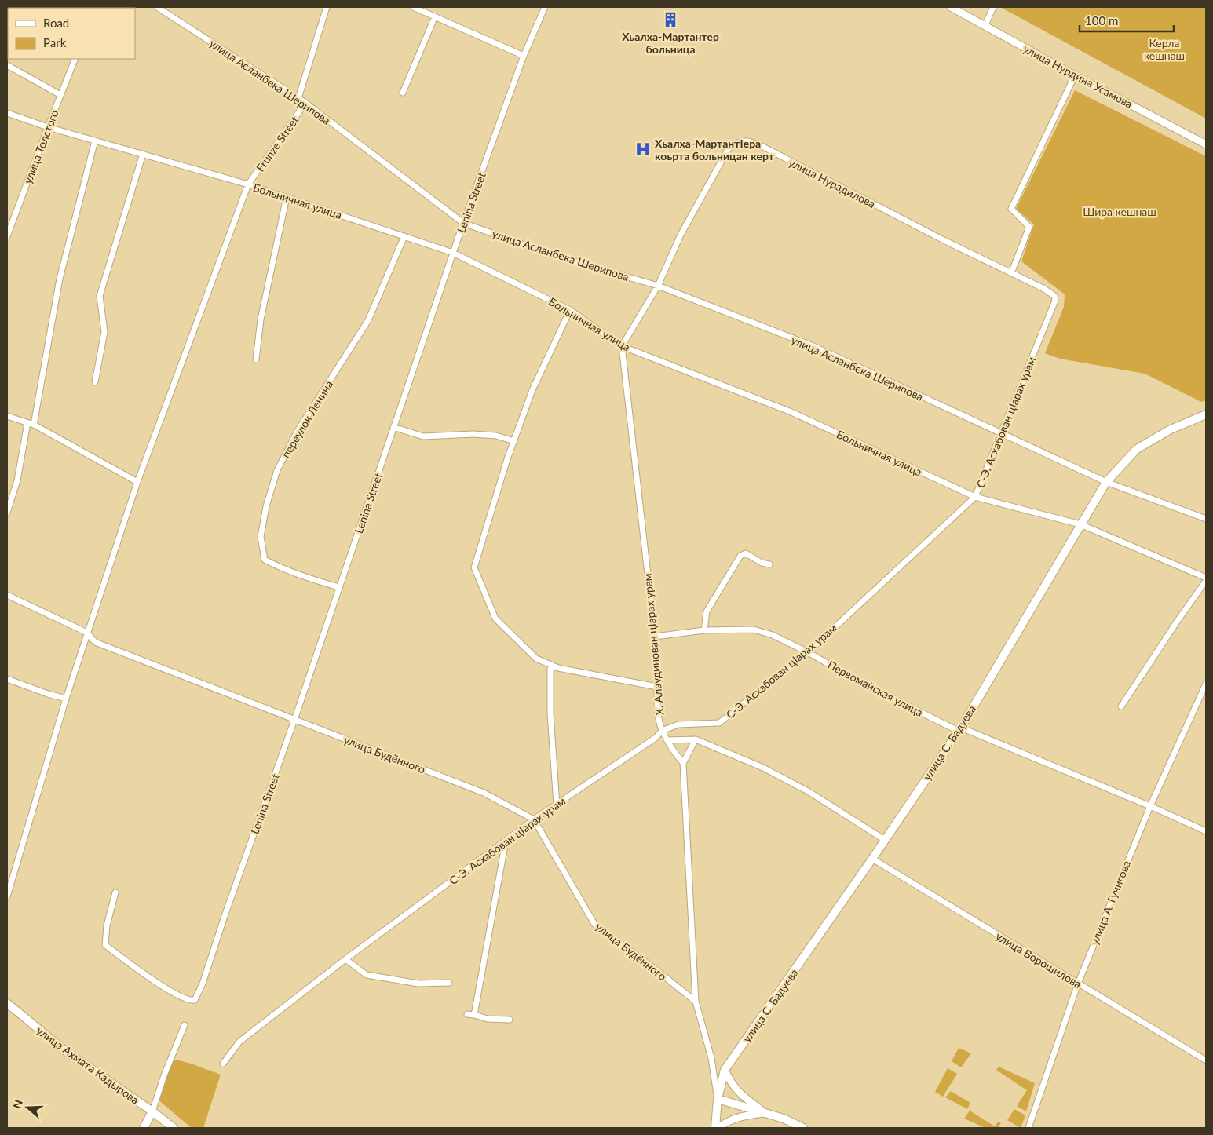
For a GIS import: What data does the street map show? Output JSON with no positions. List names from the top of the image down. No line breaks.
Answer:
{"streets":{"main road":["улица С. Бадуева","улица Ахмата Кадырова"],"street":["улица Нурдина Усамова","улица Асланбека Шерипова","Frunze Street","улица Толстого","улица Нурадилова","Больничная улица","Lenina Street","переулок Ленина","С-Э. Асхабован цIарах урам","Х. Алаудинован цIарах урам","Первомайская улица","улица Будённого","улица А. Гучигова","улица Ворошилова"]},"crossings":[["улица Асланбека Шерипова","Frunze Street"],["улица Асланбека Шерипова","улица Нурадилова"],["улица Асланбека Шерипова","Lenina Street"],["улица Асланбека Шерипова","С-Э. Асхабован цIарах урам"],["улица Асланбека Шерипова","улица С. Бадуева"],["Frunze Street","Больничная улица"],["Frunze Street","улица Будённого"],["улица Толстого","Больничная улица"],["улица Нурадилова","С-Э. Асхабован цIарах урам"],["Больничная улица","Lenina Street"],["Больничная улица","переулок Ленина"],["Больничная улица","С-Э. Асхабован цIарах урам"],["Больничная улица","Х. Алаудинован цIарах урам"],["Больничная улица","улица С. Бадуева"],["Lenina Street","переулок Ленина"],["Lenina Street","улица Будённого"],["С-Э. Асхабован цIарах урам","Х. Алаудинован цIарах урам"],["С-Э. Асхабован цIарах урам","Первомайская улица"],["С-Э. Асхабован цIарах урам","улица Будённого"],["Х. Алаудинован цIарах урам","Первомайская улица"],["Первомайская улица","улица С. Бадуева"],["Первомайская улица","улица А. Гучигова"],["улица С. Бадуева","улица Ворошилова"],["улица А. Гучигова","улица Ворошилова"]],"parks":["Керла кешнаш","Шира кешнаш"],"places":{"building":["Хьалха-Мартантер больница"],"hospital":["Хьалха-МартантIера коьрта больницан керт"]},"legend":["Road","Park"],"scale_bar":"100 m","north":"left"}
